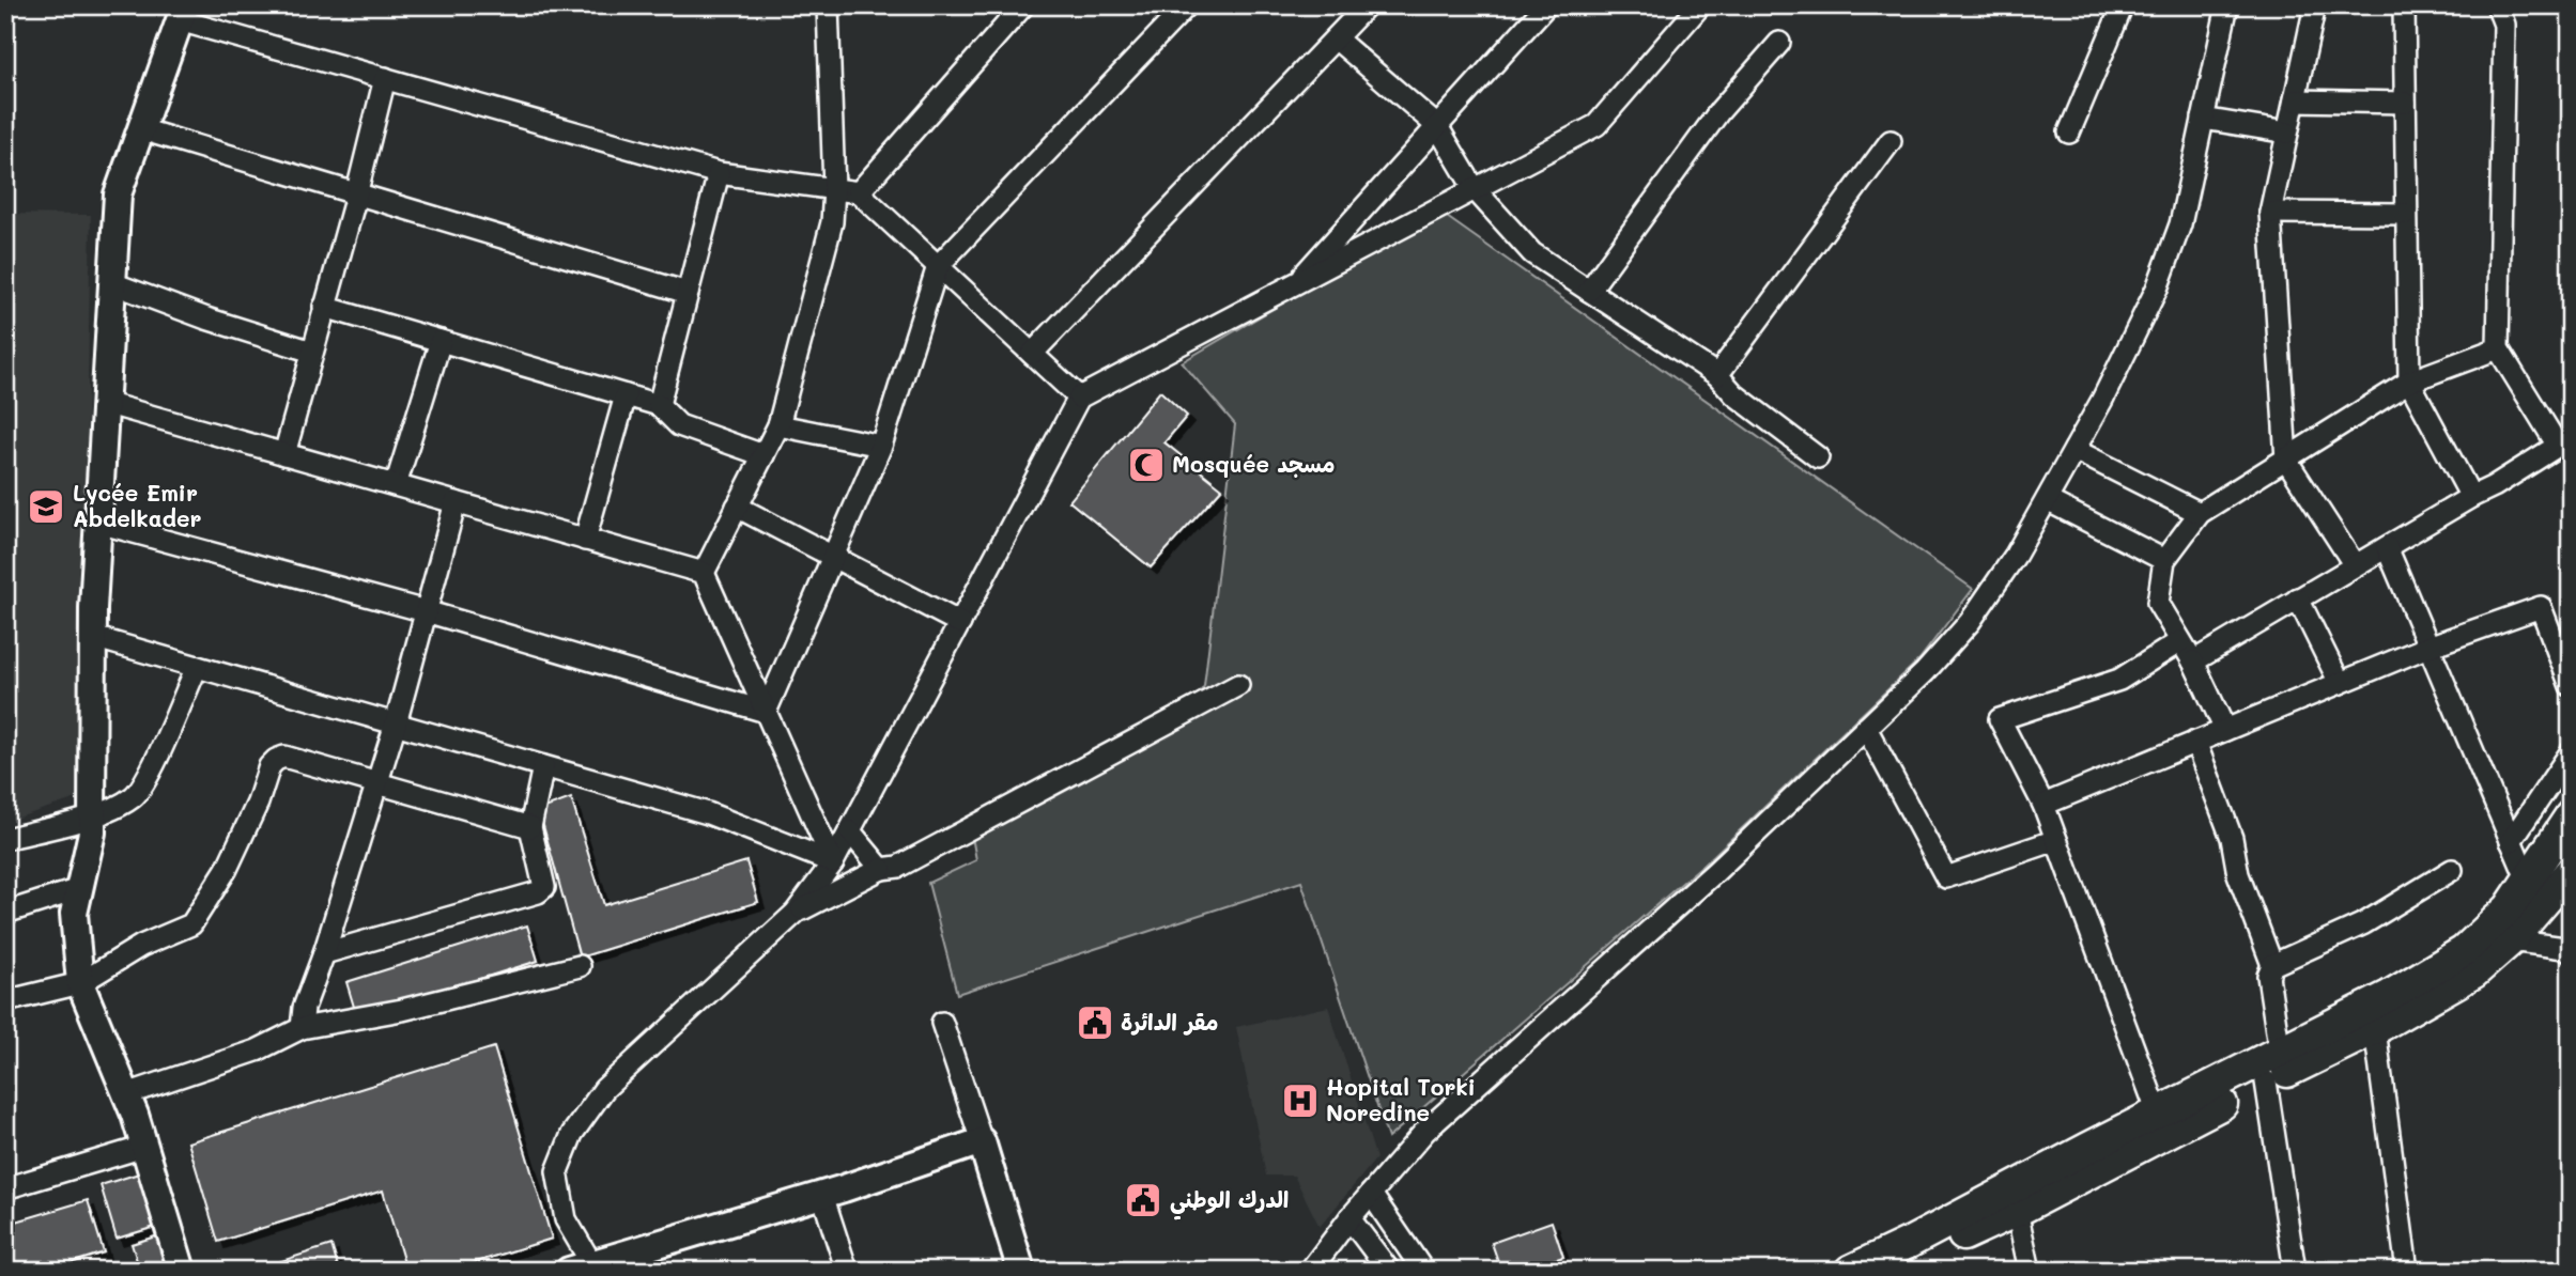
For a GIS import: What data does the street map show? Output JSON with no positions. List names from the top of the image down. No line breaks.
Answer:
{"places":{"mosque":["Mosquée مسجد"],"school or university":["Lycée Emir Abdelkader"],"public building":["مقر الدائرة","الدرك الوطني"],"hospital":["Hopital Torki Noredine"]}}
